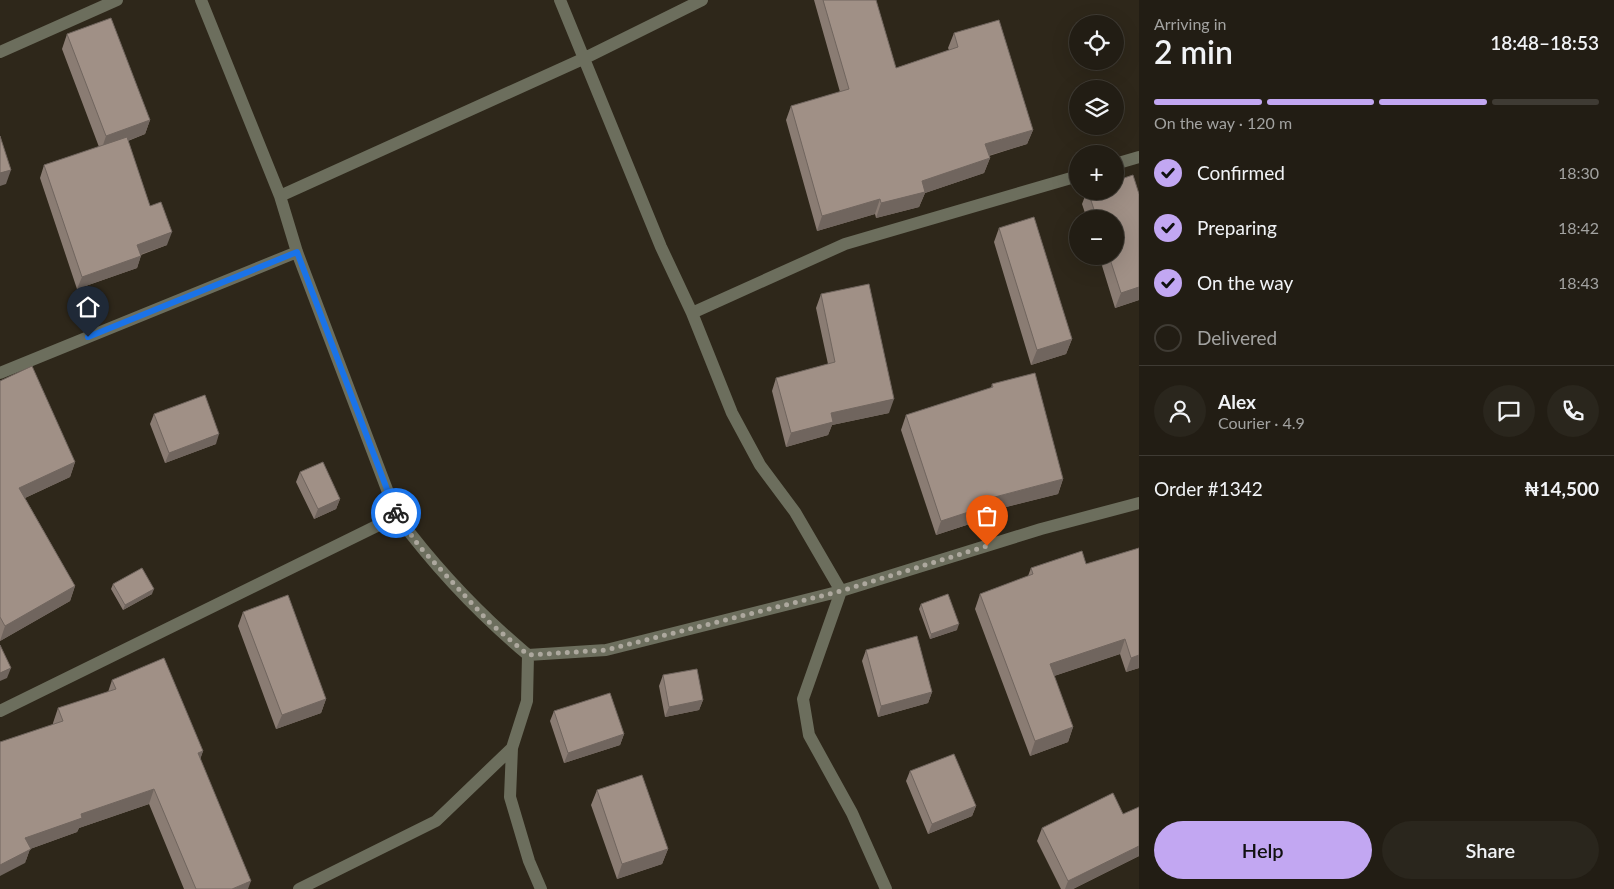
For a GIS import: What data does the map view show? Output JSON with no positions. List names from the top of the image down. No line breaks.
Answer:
{"page":{"heading":["2 min","Arriving in","18:48–18:53"],"panel":["Alex","Courier · 4.9","Order #1342","₦14,500"],"map_buttons":["+","−"],"bar":"On the way · 120 m","list":[["Confirmed","18:30"],["Preparing","18:42"],["On the way","18:43"],"Delivered"],"buttons":["Help","Share"]}}
